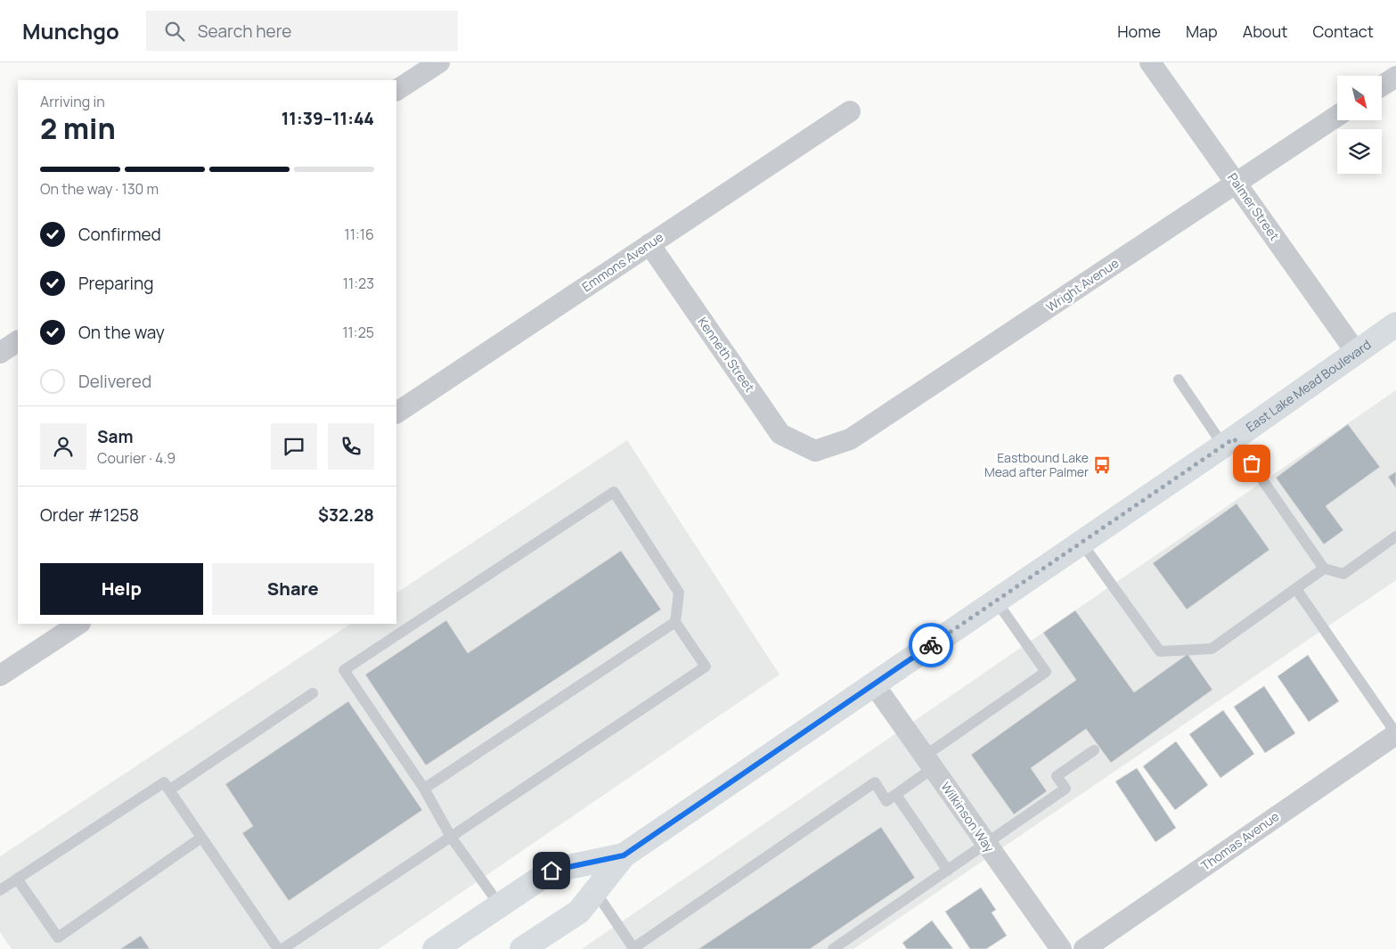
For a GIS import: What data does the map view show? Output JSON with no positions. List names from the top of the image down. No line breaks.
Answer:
{"streets":{"main road":["East Lake Mead Boulevard"],"street":["Palmer Street","Emmons Avenue","Wright Avenue","Kenneth Street","Wilkinson Way","Thomas Avenue"]},"crossings":[["Palmer Street","Wright Avenue"],["Palmer Street","East Lake Mead Boulevard"],["Emmons Avenue","Kenneth Street"],["Wright Avenue","Kenneth Street"],["East Lake Mead Boulevard","Wilkinson Way"]],"places":{"bus stop":["Eastbound Lake Mead after Palmer"]},"north":"bottom right","page":{"header":"Munchgo","search":"Search here","nav":["Home","Map","About","Contact"],"heading":["2 min","Arriving in","11:39–11:44"],"panel":["Sam","Courier · 4.9","Order #1258","$32.28"],"bar":"On the way · 130 m","list":[["Confirmed","11:16"],["Preparing","11:23"],["On the way","11:25"],"Delivered"],"buttons":["Help","Share"]}}
